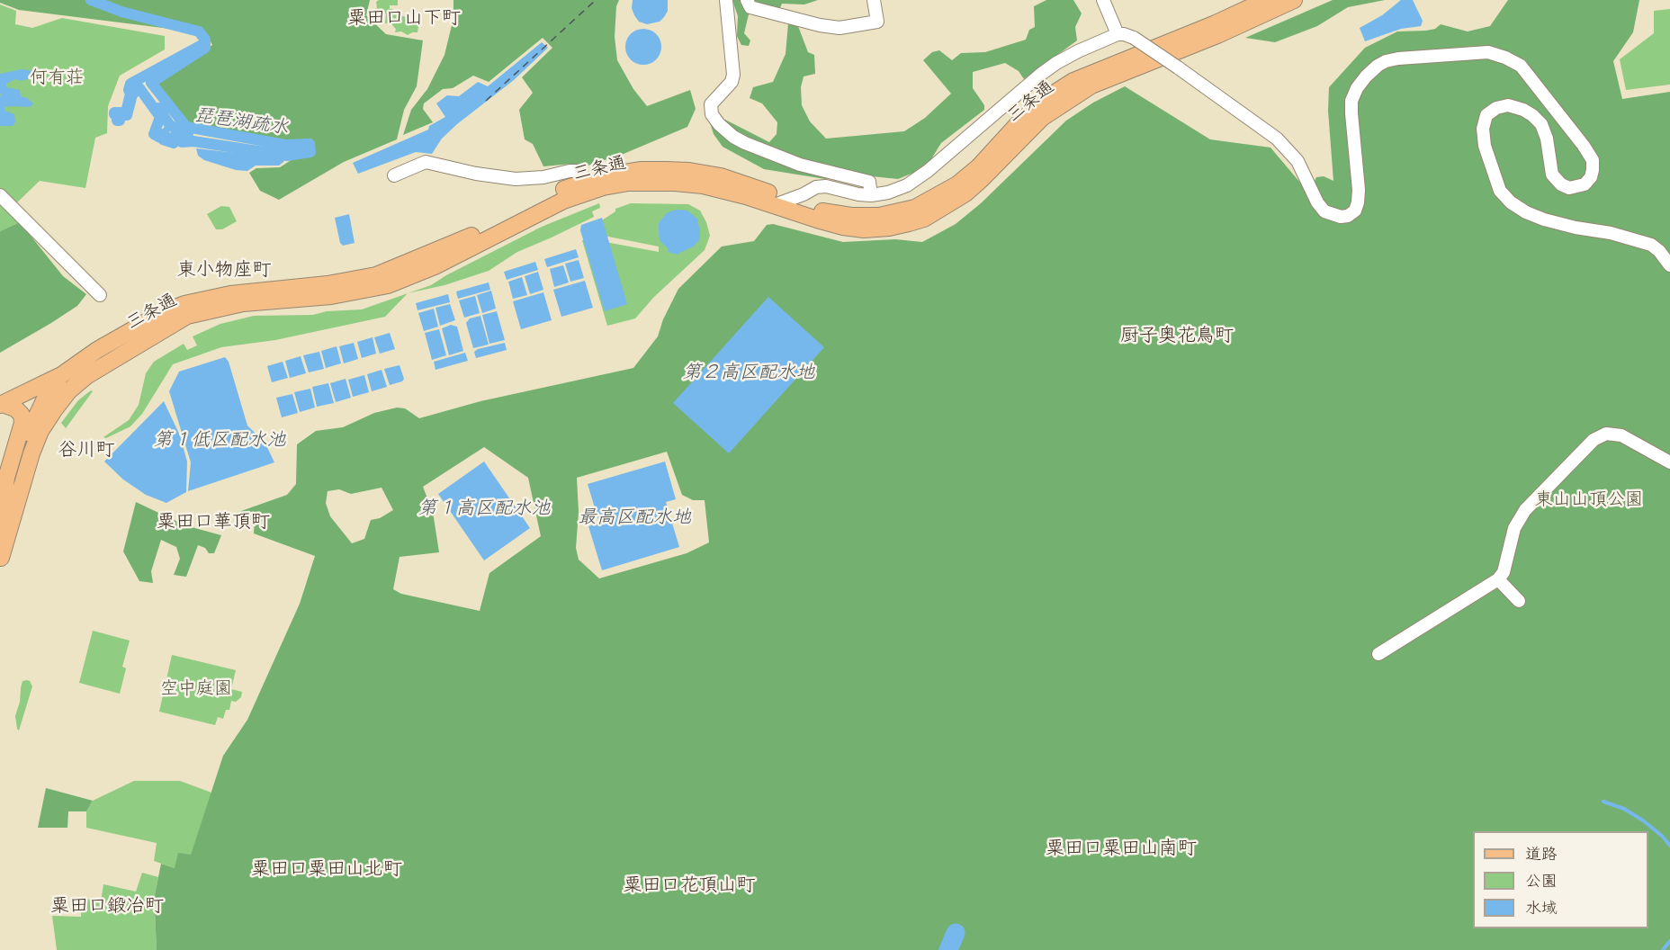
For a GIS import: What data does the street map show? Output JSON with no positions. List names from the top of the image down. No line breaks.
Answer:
{"streets":{"main road":["三条通"]},"districts":["粟田口山下町","東小物座町","厨子奥花鳥町","谷川町","粟田口華頂町","粟田口粟田山南町","粟田口粟田山北町","粟田口花頂山町","粟田口鍛冶町"],"water":["琵琶湖疏水","第２高区配水地","第１低区配水池","第１高区配水池","最高区配水地"],"parks":["何有荘","東山山頂公園","空中庭園"],"legend":["道路","公園","水域"]}
